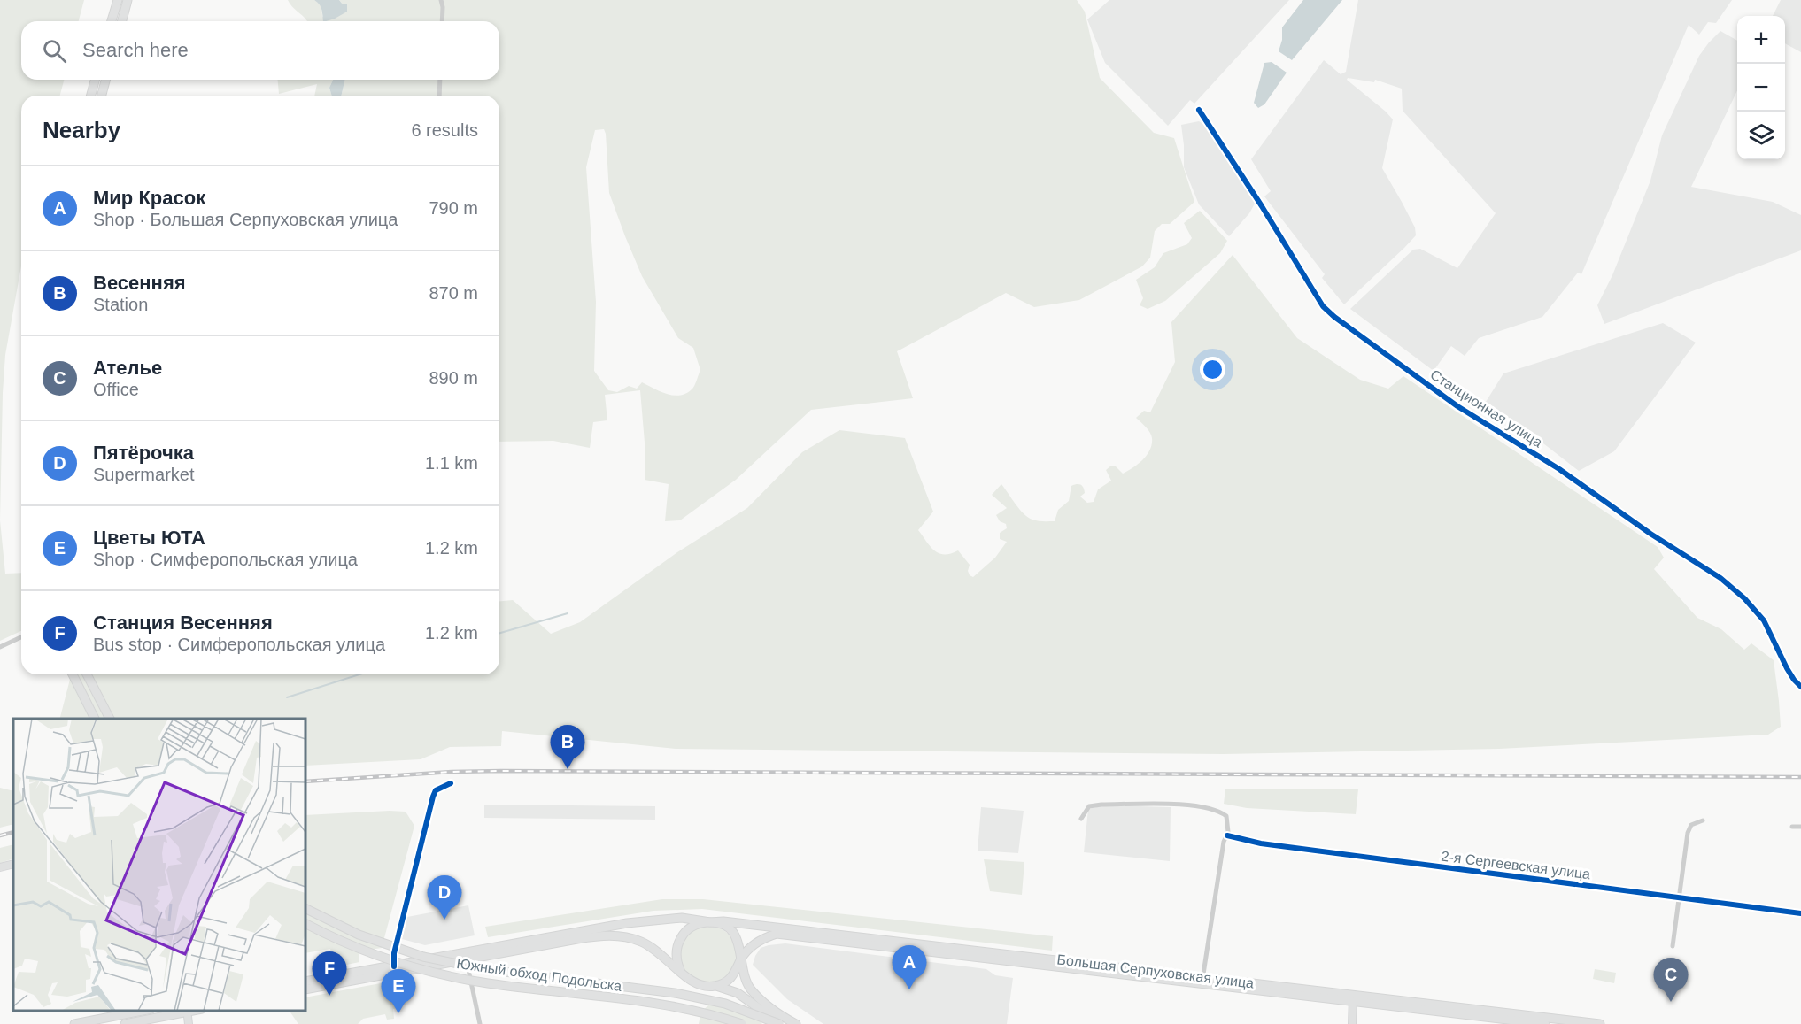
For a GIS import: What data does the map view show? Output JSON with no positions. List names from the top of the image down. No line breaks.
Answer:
{"streets":{"main road":["Большая Серпуховская улица","Южный обход Подольска"],"street":["Станционная улица","2-я Сергеевская улица"]},"page":{"map_buttons":["+","−"],"search":"Search here","heading":["Nearby","6 results"],"list":[{"mark":"A","name":"Мир Красок","note":"Shop · Большая Серпуховская улица","value":"790 m"},{"mark":"B","name":"Весенняя","note":"Station","value":"870 m"},{"mark":"C","name":"Ателье","note":"Office","value":"890 m"},{"mark":"D","name":"Пятёрочка","note":"Supermarket","value":"1.1 km"},{"mark":"E","name":"Цветы ЮТА","note":"Shop · Симферопольская улица","value":"1.2 km"},{"mark":"F","name":"Станция Весенняя","note":"Bus stop · Симферопольская улица","value":"1.2 km"}],"pins":["B","D","A","F","C","E"]}}
